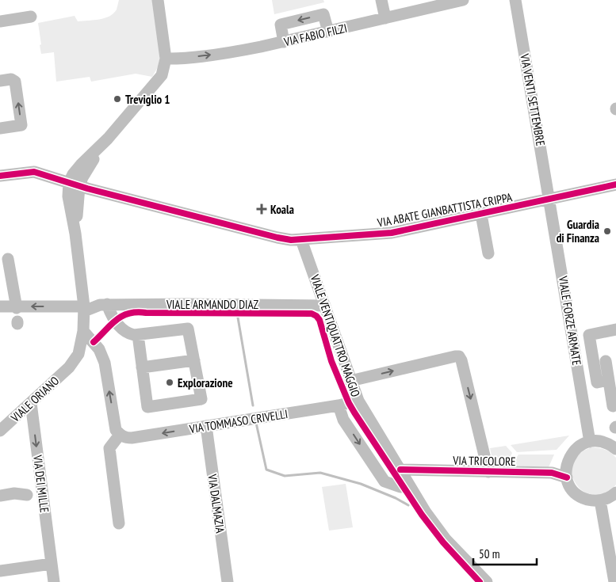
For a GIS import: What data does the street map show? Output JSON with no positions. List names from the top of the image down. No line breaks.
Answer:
{"streets":{"street":["VIA FABIO FILZI","VIA VENTI SETTEMBRE","VIA ABATE GIANBATTISTA CRIPPA","VIALE ARMANDO DIAZ","VIALE FORZE ARMATE","VIALE VENTIQUATTRO MAGGIO","VIALE ORIANO","VIA TOMMASO CRIVELLI","VIA TRICOLORE","VIA DEI MILLE","VIA DALMAZIA"]},"crossings":[["VIA VENTI SETTEMBRE","VIA ABATE GIANBATTISTA CRIPPA"],["VIA VENTI SETTEMBRE","VIALE FORZE ARMATE"],["VIA ABATE GIANBATTISTA CRIPPA","VIALE FORZE ARMATE"],["VIA ABATE GIANBATTISTA CRIPPA","VIALE VENTIQUATTRO MAGGIO"],["VIA ABATE GIANBATTISTA CRIPPA","VIALE ORIANO"],["VIALE ARMANDO DIAZ","VIALE VENTIQUATTRO MAGGIO"],["VIALE ARMANDO DIAZ","VIALE ORIANO"],["VIALE VENTIQUATTRO MAGGIO","VIA TOMMASO CRIVELLI"],["VIALE VENTIQUATTRO MAGGIO","VIA TRICOLORE"],["VIALE ORIANO","VIA DEI MILLE"],["VIA TOMMASO CRIVELLI","VIA DALMAZIA"]],"one_way":["VIA FABIO FILZI","VIA TOMMASO CRIVELLI"],"places":{"other":["Treviglio 1","Guardia di Finanza","Explorazione"],"health":["Koala"]},"scale_bar":"50 m"}
